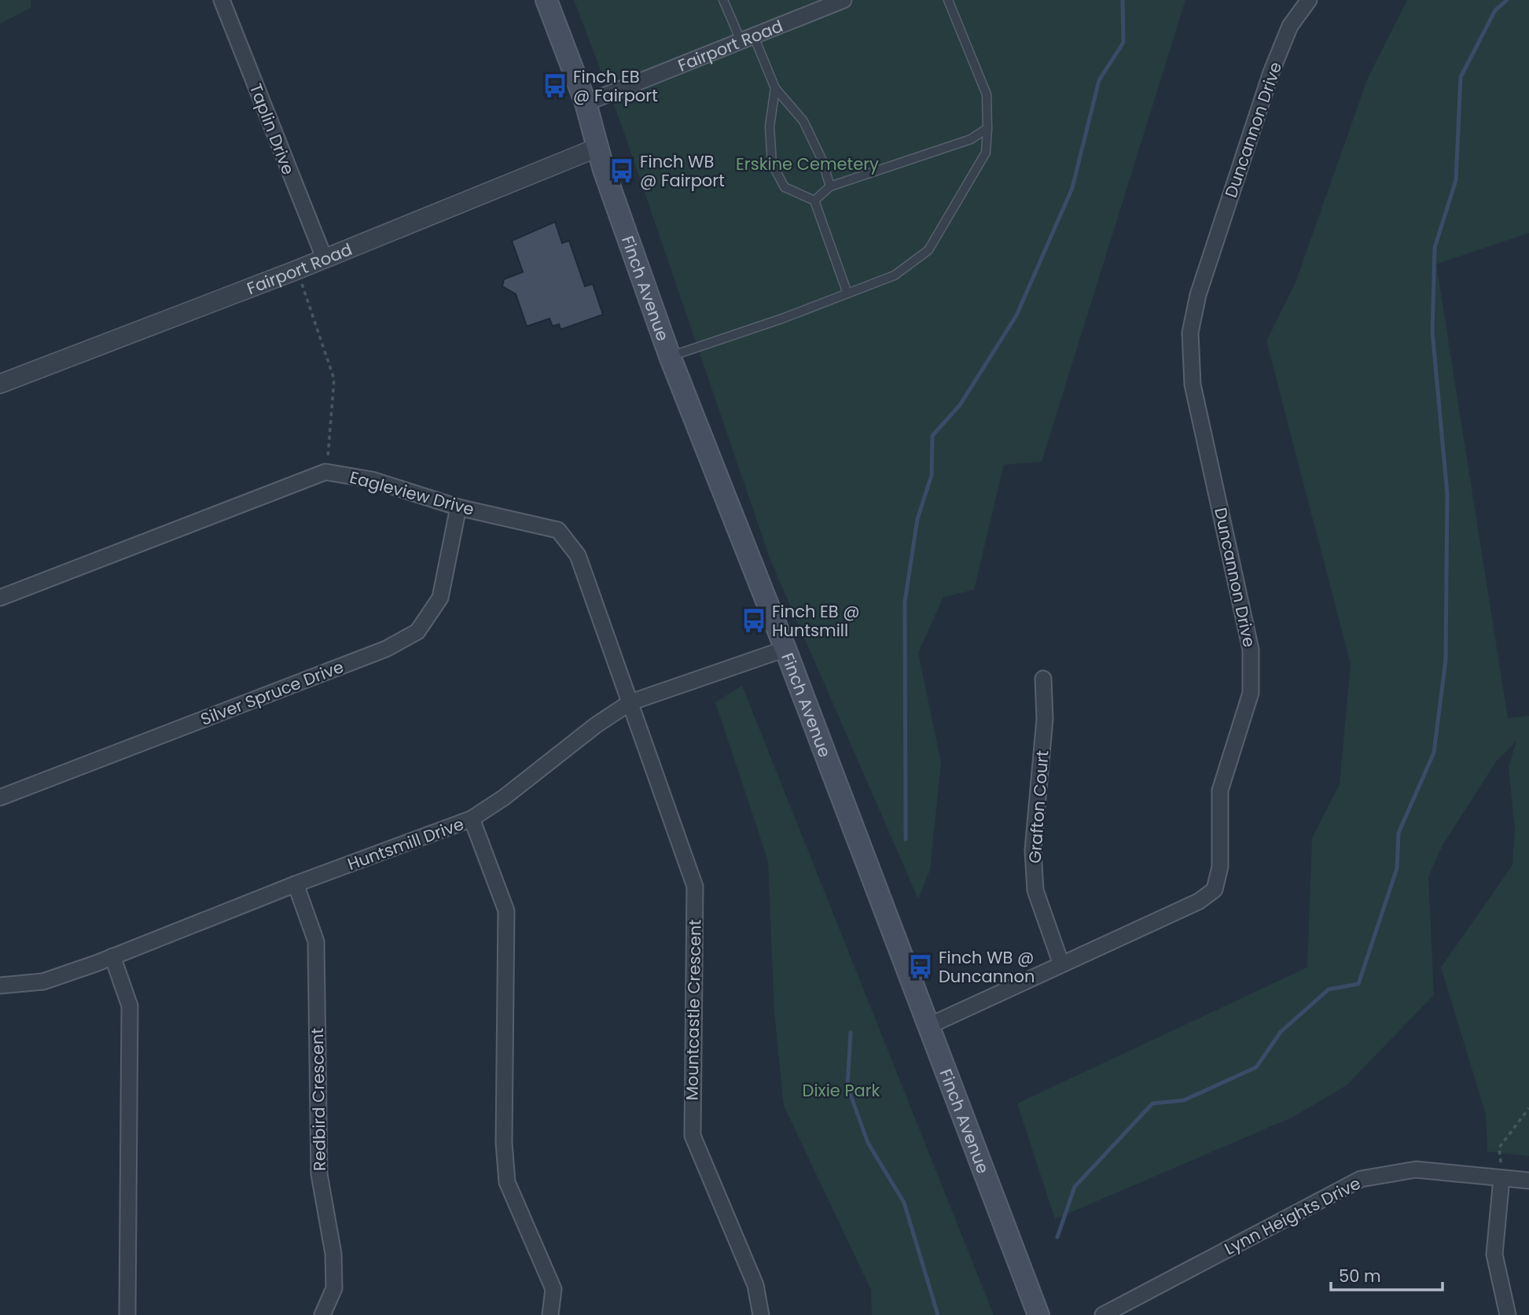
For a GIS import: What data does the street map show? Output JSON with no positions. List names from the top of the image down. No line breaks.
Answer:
{"streets":{"main road":["Finch Avenue"],"street":["Fairport Road","Taplin Drive","Duncannon Drive","Eagleview Drive","Silver Spruce Drive","Grafton Court","Huntsmill Drive","Mountcastle Crescent","Redbird Crescent","Lynn Heights Drive"]},"crossings":[["Fairport Road","Taplin Drive"],["Fairport Road","Finch Avenue"],["Duncannon Drive","Finch Avenue"],["Duncannon Drive","Grafton Court"],["Finch Avenue","Huntsmill Drive"],["Eagleview Drive","Silver Spruce Drive"],["Eagleview Drive","Huntsmill Drive"],["Eagleview Drive","Mountcastle Crescent"],["Huntsmill Drive","Mountcastle Crescent"],["Huntsmill Drive","Redbird Crescent"]],"parks":["Erskine Cemetery","Dixie Park"],"places":{"bus stop":["Finch EB @ Fairport","Finch WB @ Fairport","Finch EB @ Huntsmill","Finch WB @ Duncannon"]},"scale_bar":"50 m"}
